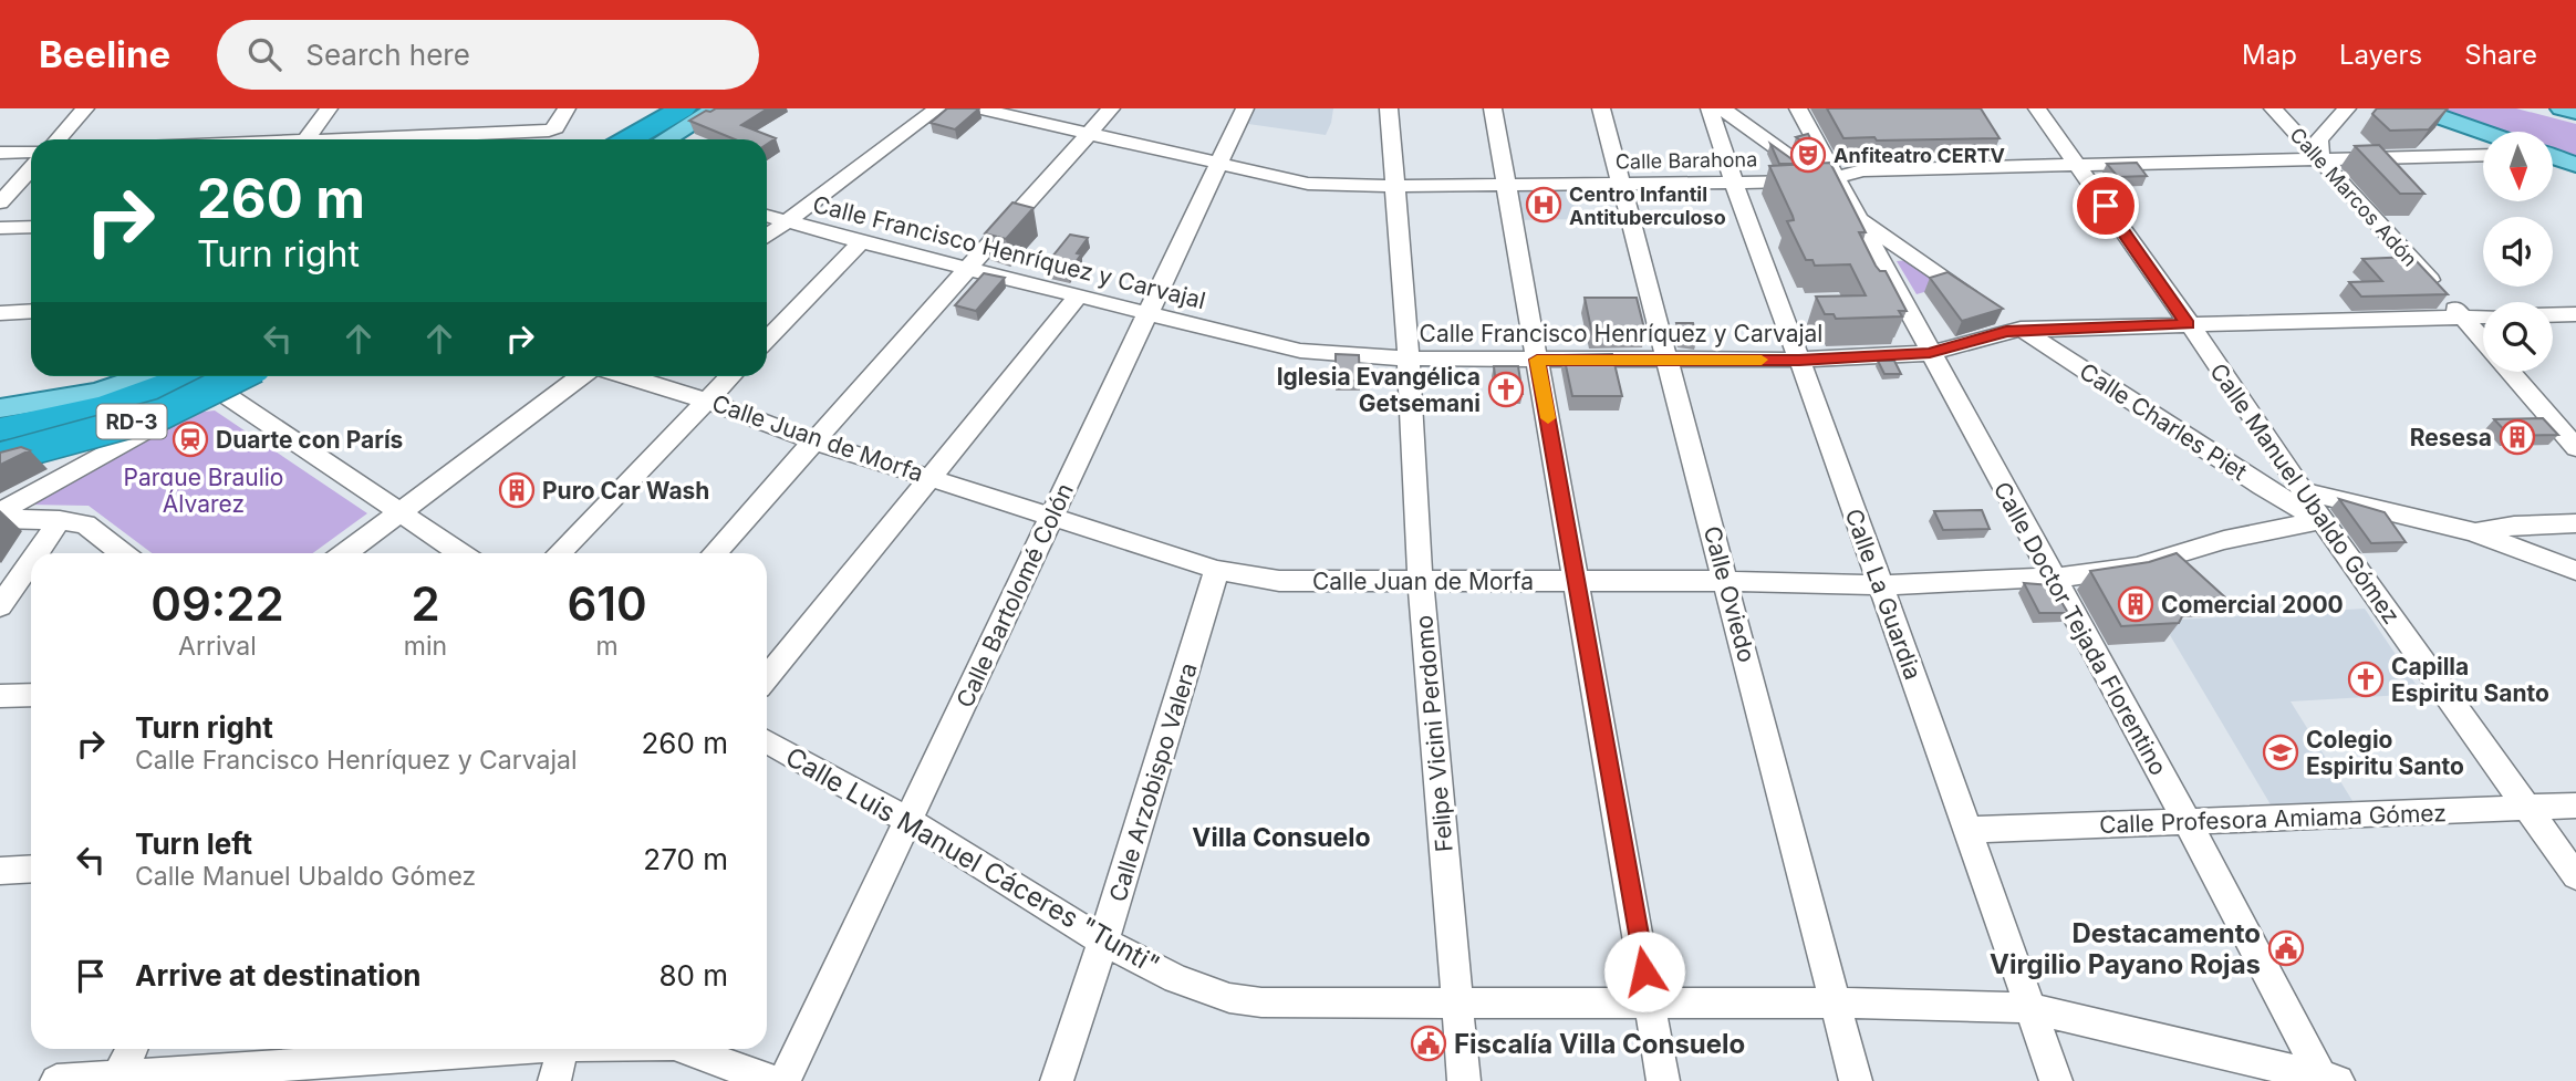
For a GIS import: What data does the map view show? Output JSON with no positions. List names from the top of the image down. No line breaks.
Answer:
{"streets":{"highway":["RD-3"],"street":["Calle Barahona","Calle Marcos Adón","Calle Francisco Henríquez y Carvajal","Calle Charles Piet","Calle Juan de Morfa","Calle Manuel Ubaldo Gómez","Calle Oviedo","Calle La Guardia","Calle Bartolomé Colón","Calle Doctor Tejada Florentino","Felipe Vicini Perdomo","Calle Arzobispo Valera","Calle Profesora Amiama Gómez","Calle Luis Manuel Cáceres \"Tunti\""]},"crossings":[["Calle Barahona","Calle Marcos Adón"],["Calle Barahona","Calle Manuel Ubaldo Gómez"],["Calle Barahona","Calle Oviedo"],["Calle Barahona","Calle La Guardia"],["Calle Barahona","Calle Bartolomé Colón"],["Calle Barahona","Calle Doctor Tejada Florentino"],["Calle Barahona","Felipe Vicini Perdomo"],["Calle Marcos Adón","Calle Francisco Henríquez y Carvajal"],["Calle Francisco Henríquez y Carvajal","Calle Charles Piet"],["Calle Francisco Henríquez y Carvajal","Calle Manuel Ubaldo Gómez"],["Calle Francisco Henríquez y Carvajal","Calle Oviedo"],["Calle Francisco Henríquez y Carvajal","Calle La Guardia"],["Calle Francisco Henríquez y Carvajal","Calle Bartolomé Colón"],["Calle Francisco Henríquez y Carvajal","Calle Doctor Tejada Florentino"],["Calle Francisco Henríquez y Carvajal","Felipe Vicini Perdomo"],["Calle Charles Piet","Calle Juan de Morfa"],["Calle Charles Piet","Calle Manuel Ubaldo Gómez"],["Calle Charles Piet","Calle Doctor Tejada Florentino"],["Calle Juan de Morfa","Calle Manuel Ubaldo Gómez"],["Calle Juan de Morfa","Calle Oviedo"],["Calle Juan de Morfa","Calle La Guardia"],["Calle Juan de Morfa","Calle Bartolomé Colón"],["Calle Juan de Morfa","Calle Doctor Tejada Florentino"],["Calle Juan de Morfa","Felipe Vicini Perdomo"],["Calle Juan de Morfa","Calle Arzobispo Valera"],["Calle Manuel Ubaldo Gómez","Calle Profesora Amiama Gómez"],["Calle Oviedo","Calle Luis Manuel Cáceres \"Tunti\""],["Calle La Guardia","Calle Profesora Amiama Gómez"],["Calle La Guardia","Calle Luis Manuel Cáceres \"Tunti\""],["Calle Bartolomé Colón","Calle Luis Manuel Cáceres \"Tunti\""],["Calle Doctor Tejada Florentino","Calle Profesora Amiama Gómez"],["Calle Doctor Tejada Florentino","Calle Luis Manuel Cáceres \"Tunti\""],["Felipe Vicini Perdomo","Calle Luis Manuel Cáceres \"Tunti\""],["Calle Arzobispo Valera","Calle Luis Manuel Cáceres \"Tunti\""]],"districts":["Villa Consuelo"],"parks":["Parque Braulio Álvarez"],"places":{"theatre":["Anfiteatro CERTV"],"hospital":["Centro Infantil Antituberculoso"],"church":["Iglesia Evangélica Getsemani","Capilla Espiritu Santo"],"building":["Resesa","Puro Car Wash","Comercial 2000"],"station":["Duarte con París"],"school or university":["Colegio Espiritu Santo"],"public building":["Destacamento Virgilio Payano Rojas","Fiscalía Villa Consuelo"]},"north":"bottom","page":{"header":"Beeline","search":"Search here","nav":["Map","Layers","Share"],"turn":["260 m","Turn right"],"eta":["09:22","Arrival","2","min","610","m"],"list":[{"name":"Turn right","note":"Calle Francisco Henríquez y Carvajal","value":"260 m"},{"name":"Turn left","note":"Calle Manuel Ubaldo Gómez","value":"270 m"},{"name":"Arrive at destination","value":"80 m"}]}}
